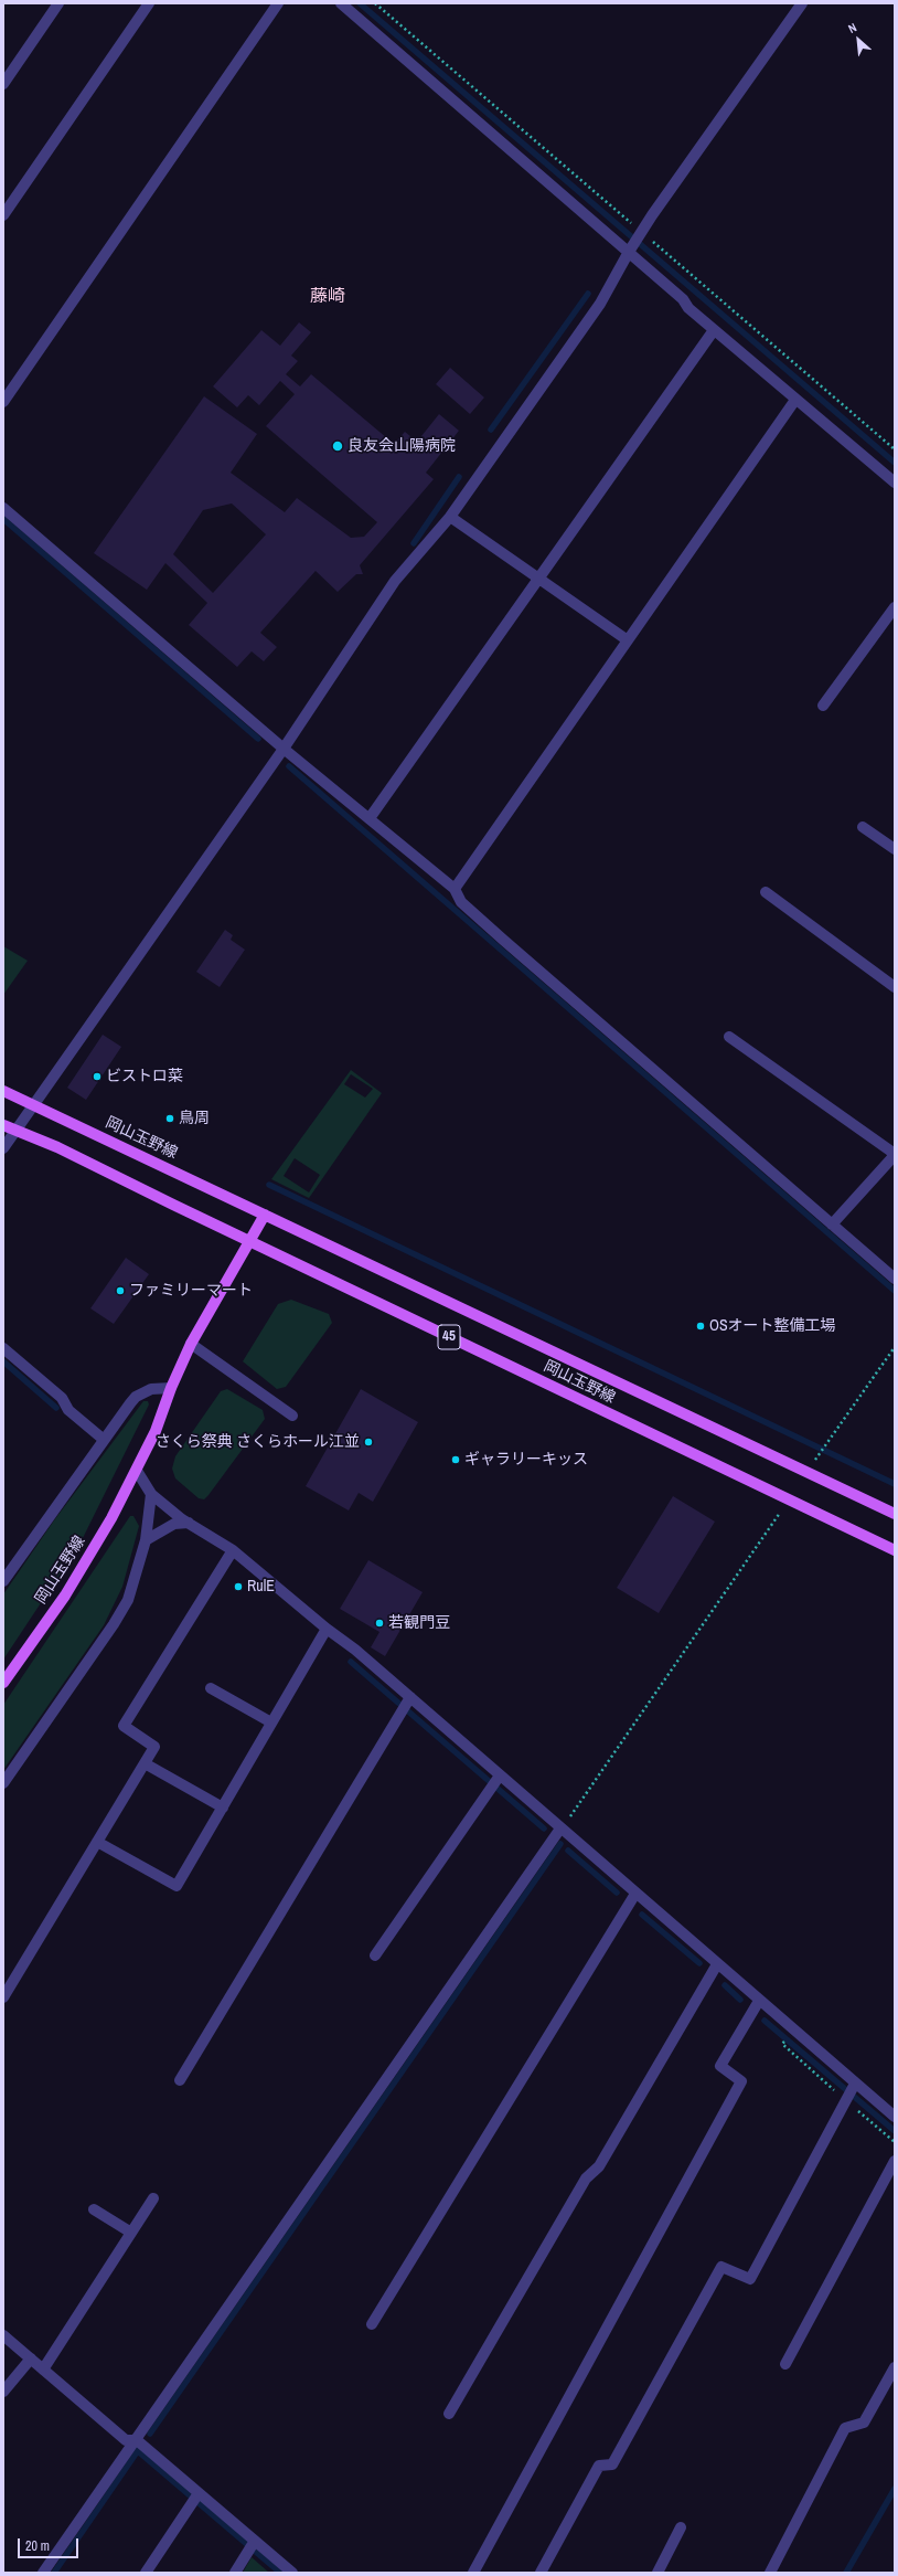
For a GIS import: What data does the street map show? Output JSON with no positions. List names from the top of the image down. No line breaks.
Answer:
{"streets":{"main road":["岡山玉野線","45"]},"districts":["藤崎"],"places":["良友会山陽病院","ビストロ菜","鳥周","ファミリーマート","OSオート整備工場","さくら祭典 さくらホール江並","ギャラリーキッス","RulE","若観門豆"],"scale_bar":"20 m","north":"top left"}
